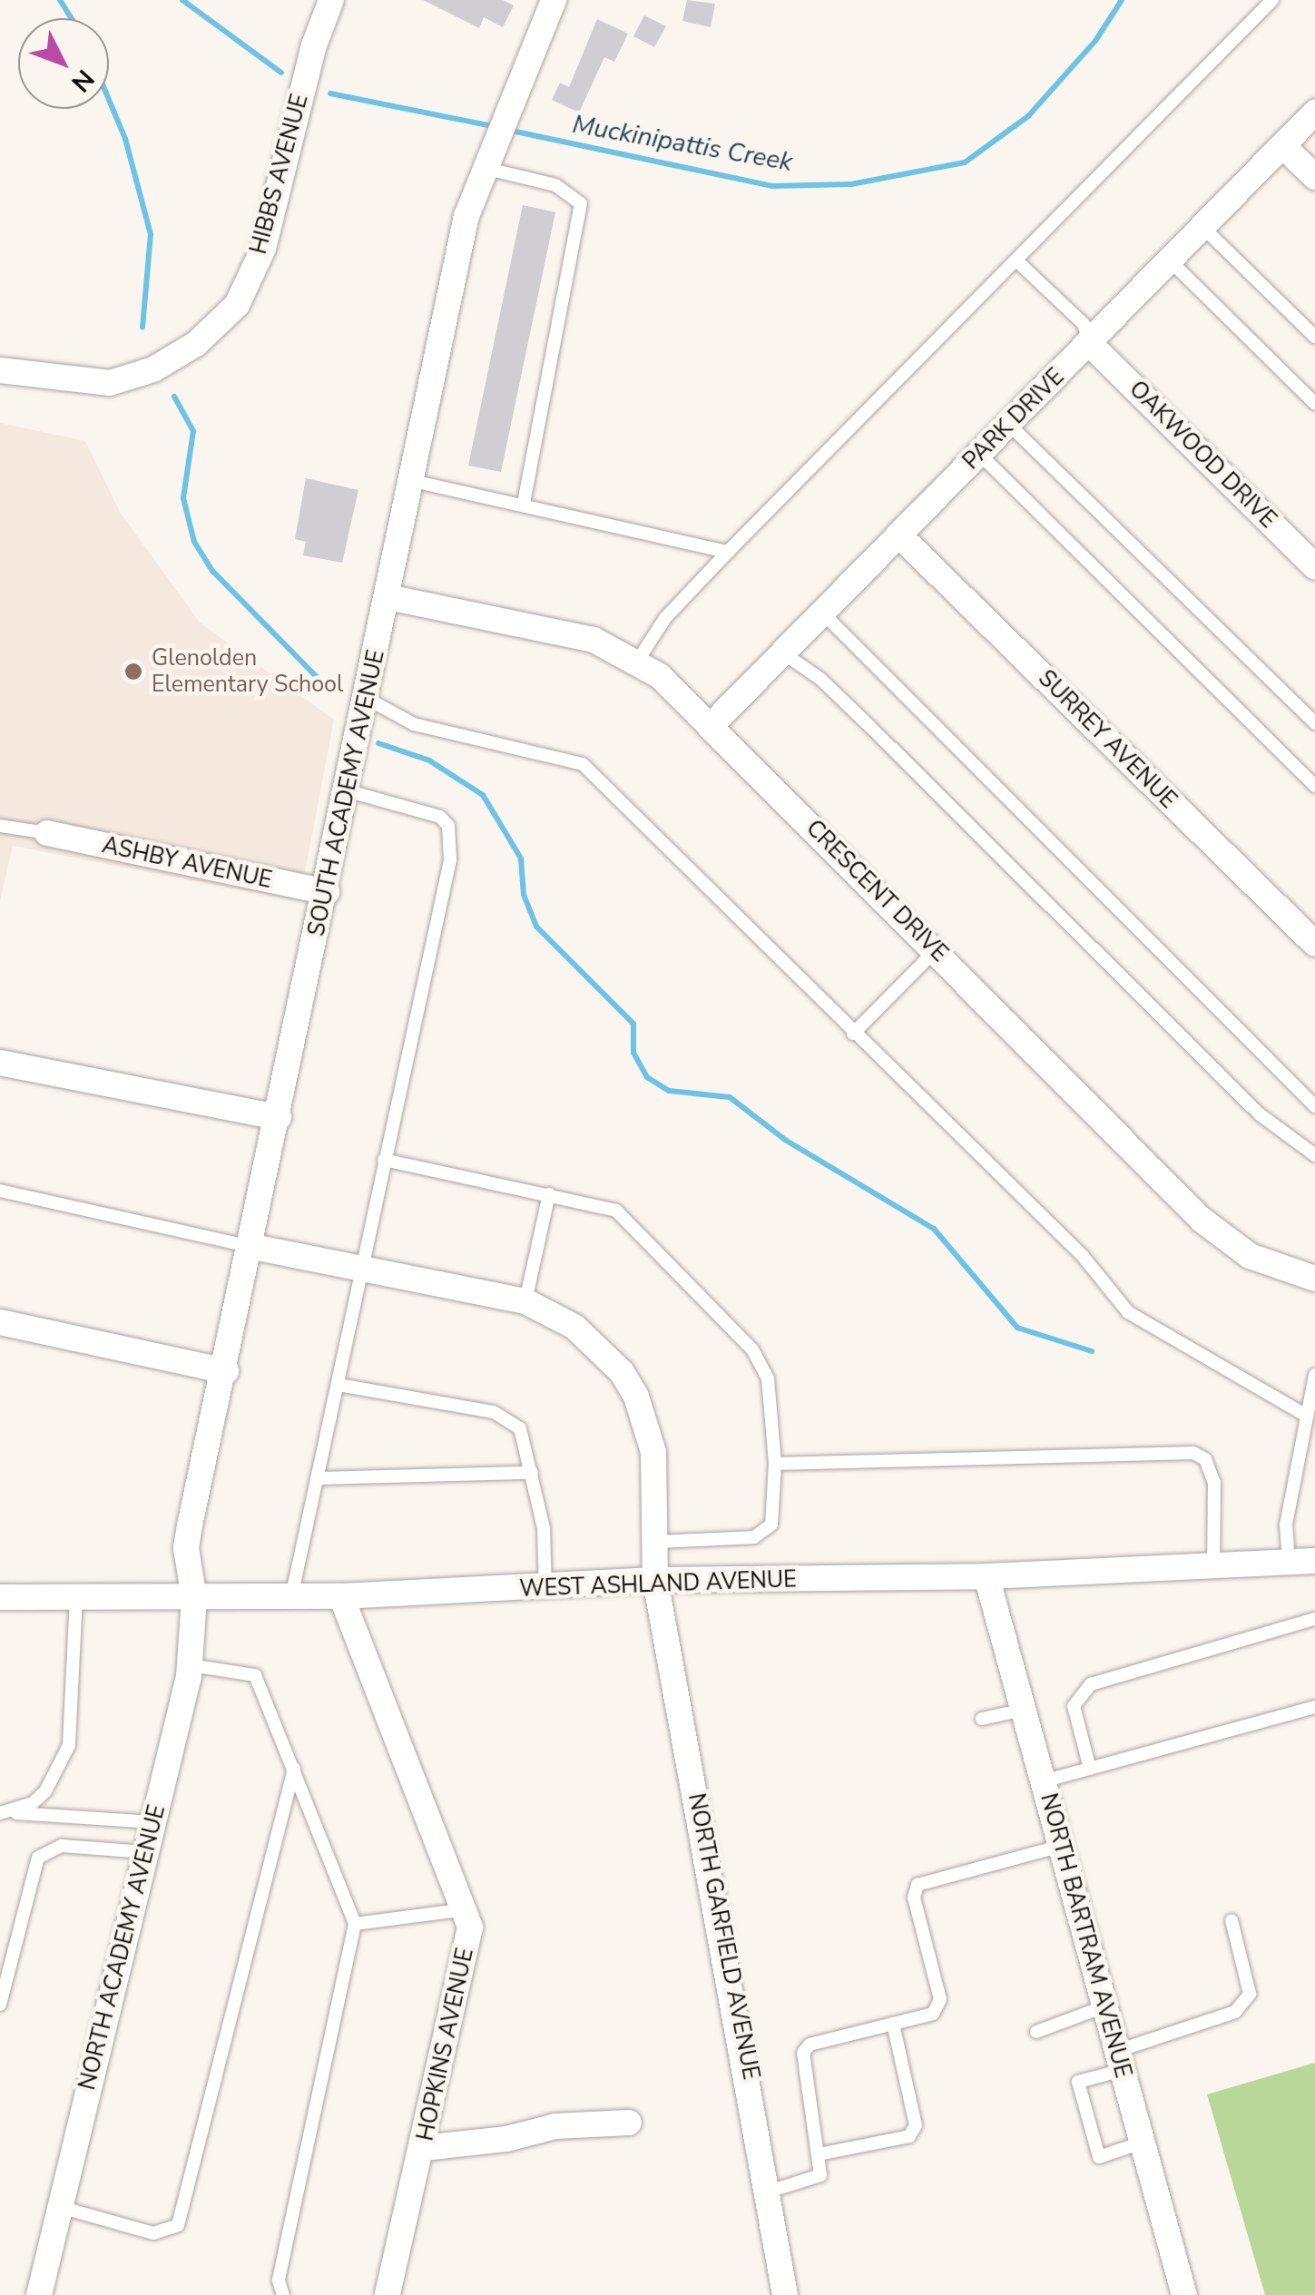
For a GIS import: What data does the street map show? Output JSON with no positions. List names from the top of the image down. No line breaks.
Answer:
{"streets":{"street":["HIBBS AVENUE","PARK DRIVE","OAKWOOD DRIVE","SURREY AVENUE","SOUTH ACADEMY AVENUE","ASHBY AVENUE","CRESCENT DRIVE","WEST ASHLAND AVENUE","NORTH BARTRAM AVENUE","NORTH GARFIELD AVENUE","NORTH ACADEMY AVENUE","HOPKINS AVENUE"]},"crossings":[["PARK DRIVE","OAKWOOD DRIVE"],["PARK DRIVE","SURREY AVENUE"],["PARK DRIVE","CRESCENT DRIVE"],["SOUTH ACADEMY AVENUE","ASHBY AVENUE"],["SOUTH ACADEMY AVENUE","CRESCENT DRIVE"],["SOUTH ACADEMY AVENUE","WEST ASHLAND AVENUE"],["SOUTH ACADEMY AVENUE","NORTH GARFIELD AVENUE"],["SOUTH ACADEMY AVENUE","NORTH ACADEMY AVENUE"],["WEST ASHLAND AVENUE","NORTH BARTRAM AVENUE"],["WEST ASHLAND AVENUE","NORTH GARFIELD AVENUE"],["WEST ASHLAND AVENUE","NORTH ACADEMY AVENUE"],["WEST ASHLAND AVENUE","HOPKINS AVENUE"]],"water":["Muckinipattis Creek"],"places":["Glenolden Elementary School"],"north":"bottom right"}
